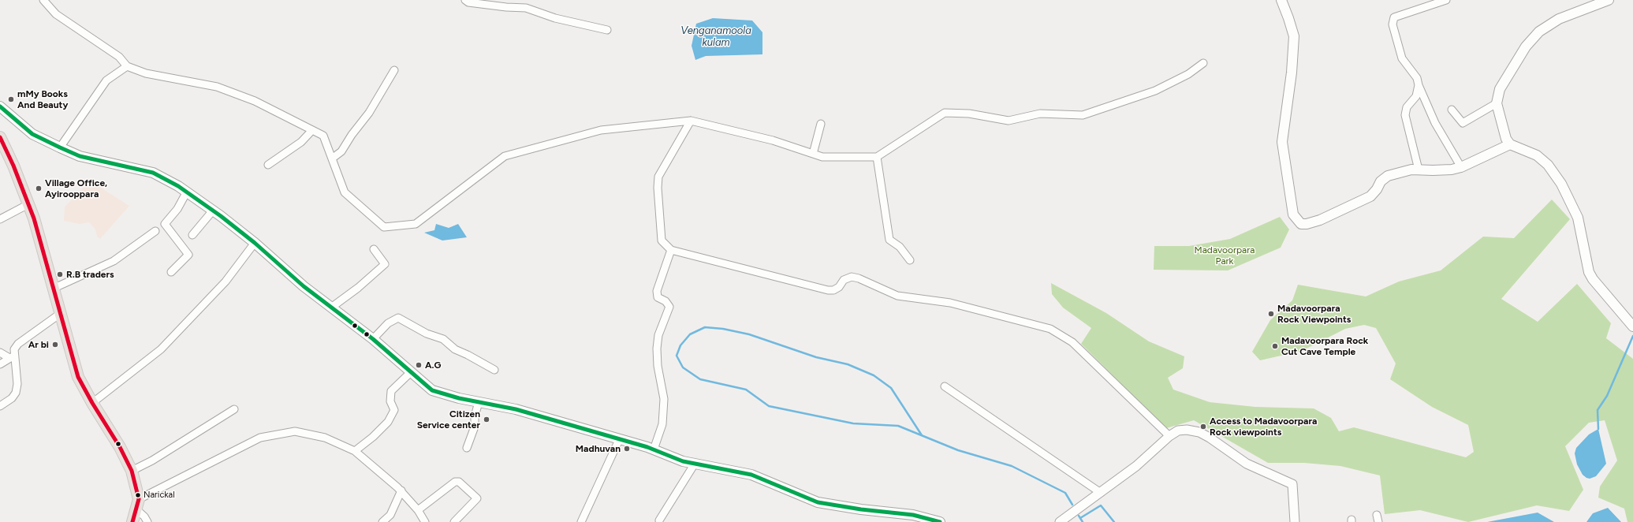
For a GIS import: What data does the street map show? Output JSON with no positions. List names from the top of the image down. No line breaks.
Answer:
{"water":["Venganamoola kulam"],"parks":["Madavoorpara Park"],"places":["mMy Books And Beauty","Village Office, Ayirooppara","R.B traders","Madavoorpara Rock Viewpoints","Ar bi","Madavoorpara Rock Cut Cave Temple","A.G","Citizen Service center","Access to Madavoorpara Rock viewpoints","Madhuvan","Narickal"]}
